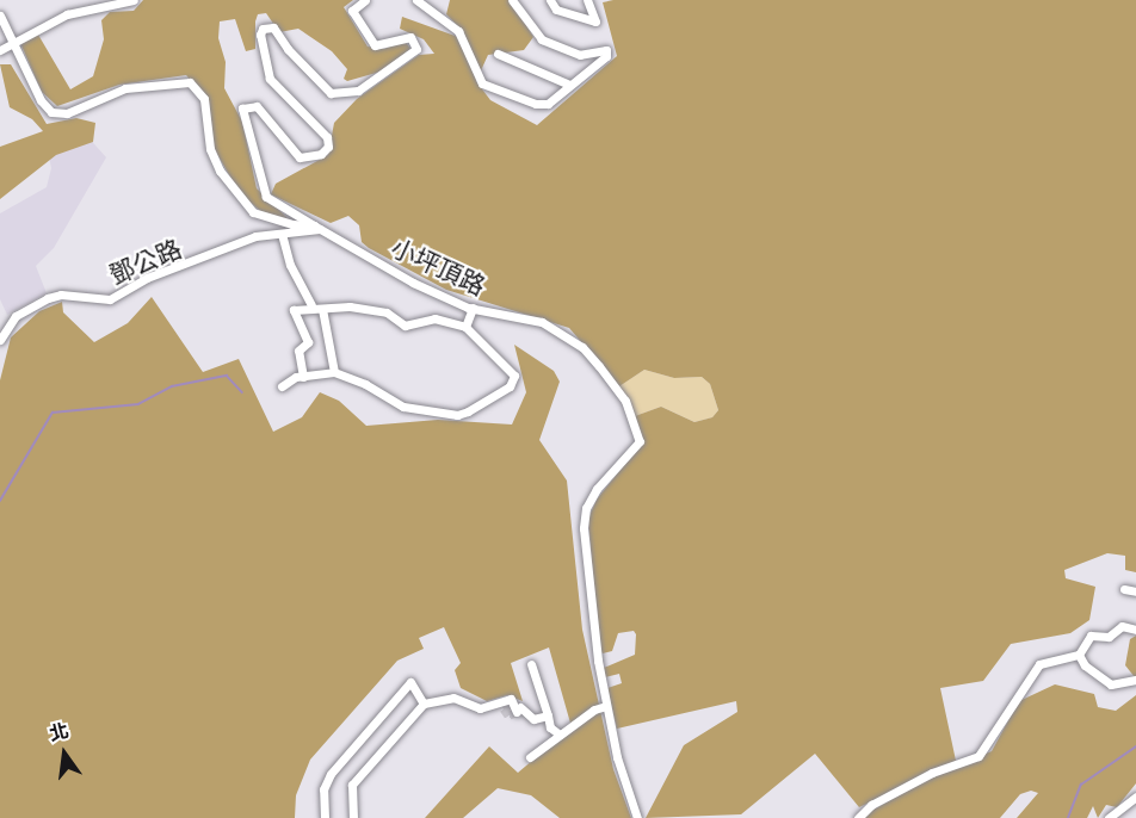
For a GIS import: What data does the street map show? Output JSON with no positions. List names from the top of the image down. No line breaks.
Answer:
{"streets":{"street":["鄧公路","小坪頂路"]},"crossings":[["鄧公路","小坪頂路"]],"north":"top"}
